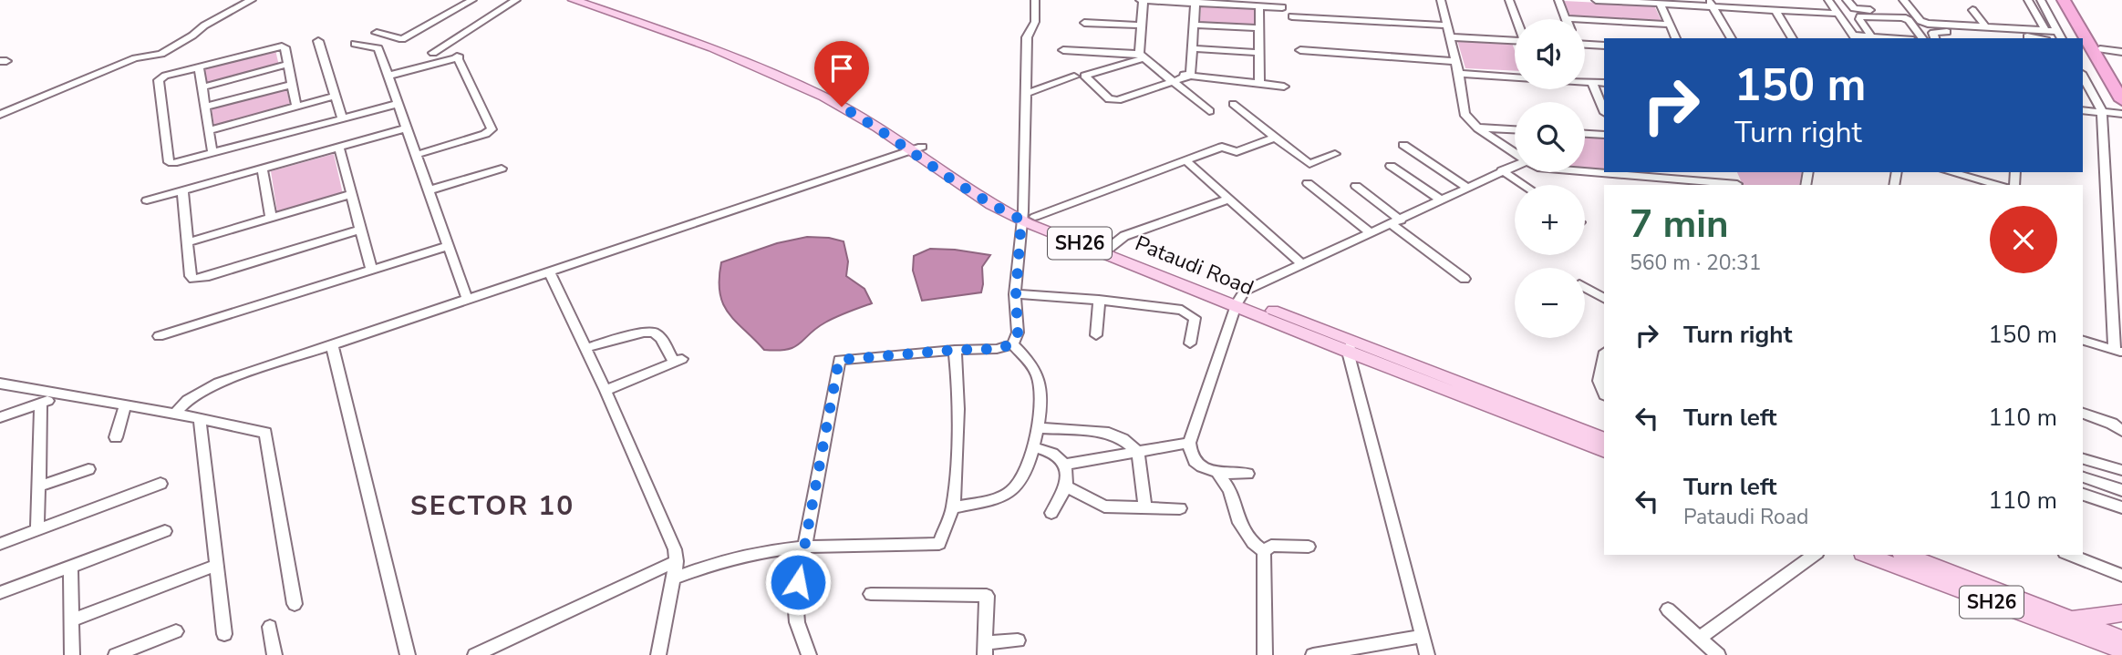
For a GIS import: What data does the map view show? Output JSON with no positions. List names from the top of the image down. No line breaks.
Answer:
{"streets":{"main road":["SH26","Pataudi Road"]},"crossings":[["SH26","Pataudi Road"]],"districts":["SECTOR 10"],"page":{"map_buttons":["+","−"],"turn":["150 m","Turn right"],"heading":["7 min","560 m · 20:31"],"list":[{"name":"Turn right","value":"150 m"},{"name":"Turn left","value":"110 m"},{"name":"Turn left","note":"Pataudi Road","value":"110 m"}]}}
